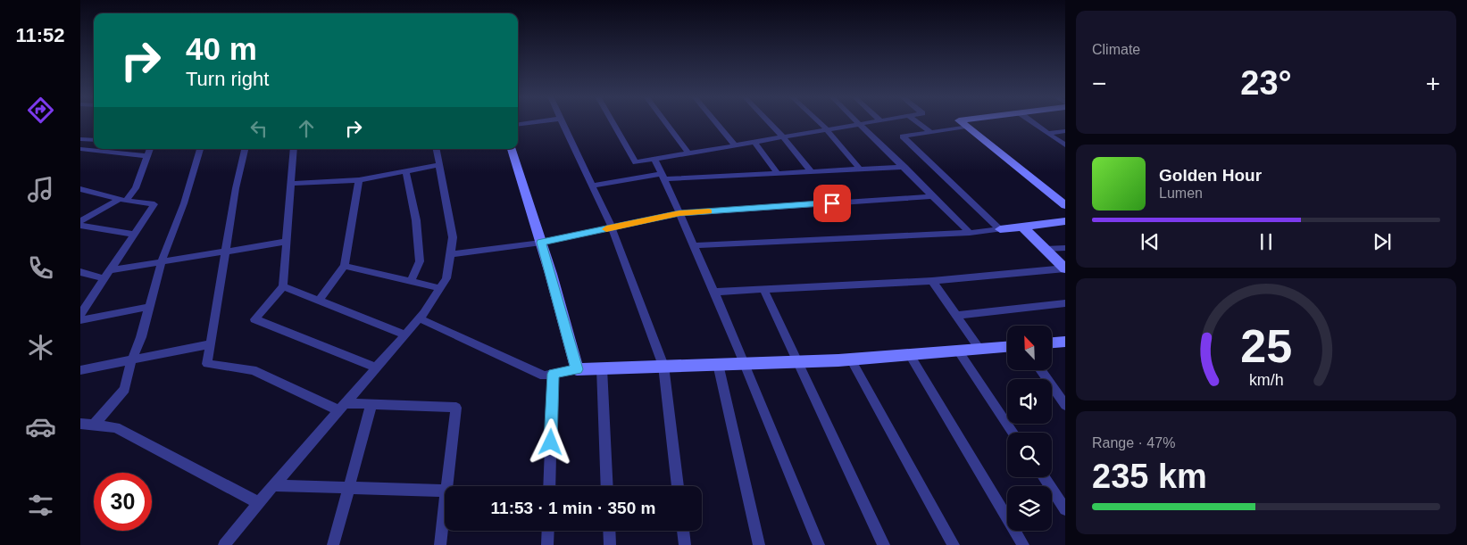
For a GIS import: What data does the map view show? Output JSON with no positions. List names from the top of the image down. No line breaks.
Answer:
{"north":"top left","page":{"tabs":"11:52","tile":["Climate",["Range · 47%","235 km"]],"turn":["40 m","Turn right"],"heat":["−","23°","+"],"song":["Golden Hour","Lumen"],"limit":"30","trip":"11:53 · 1 min · 350 m","gauge":["25","km/h"]}}
